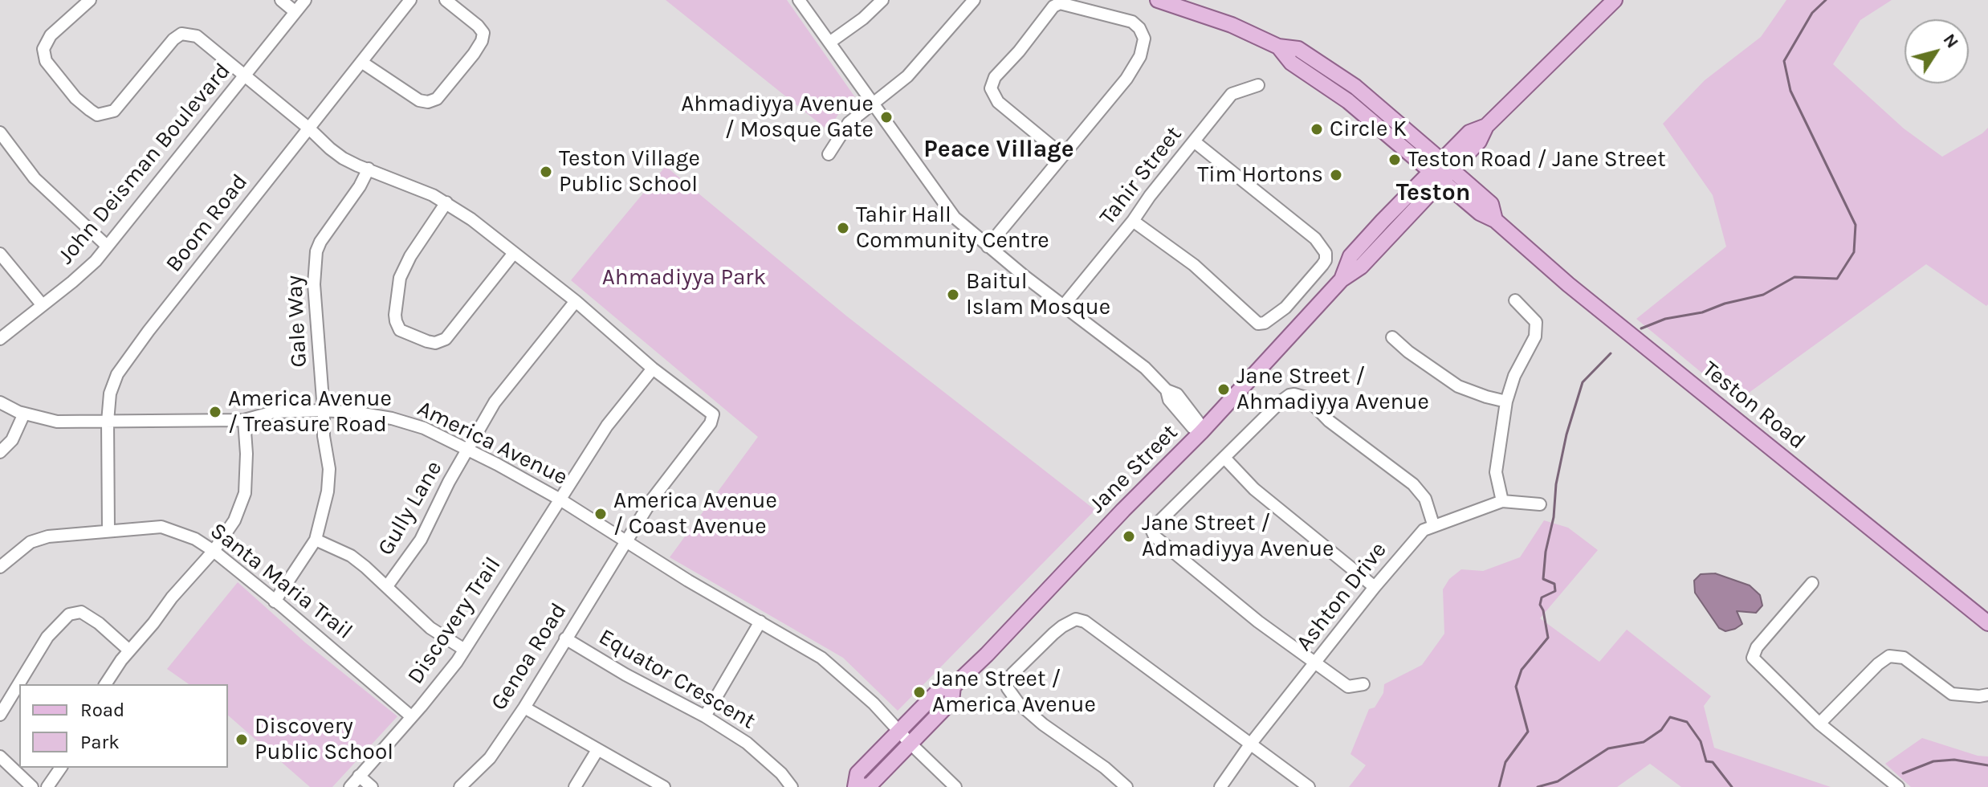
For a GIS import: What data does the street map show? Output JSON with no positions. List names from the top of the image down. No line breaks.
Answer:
{"streets":{"main road":["Teston Road","Jane Street"],"street":["John Deisman Boulevard","Tahir Street","Boom Road","Gale Way","America Avenue","Gully Lane","Santa Maria Trail","Ashton Drive","Discovery Trail","Genoa Road","Equator Crescent"]},"crossings":[["Boom Road","America Avenue"],["Boom Road","Santa Maria Trail"],["Gale Way","America Avenue"],["Gale Way","Santa Maria Trail"],["Teston Road","Jane Street"],["America Avenue","Jane Street"],["America Avenue","Gully Lane"],["America Avenue","Discovery Trail"],["America Avenue","Genoa Road"],["Santa Maria Trail","Discovery Trail"],["Discovery Trail","Genoa Road"],["Genoa Road","Equator Crescent"]],"districts":["Peace Village","Teston"],"parks":["Ahmadiyya Park"],"places":["Ahmadiyya Avenue / Mosque Gate","Circle K","Teston Road / Jane Street","Teston Village Public School","Tim Hortons","Tahir Hall Community Centre","Baitul Islam Mosque","Jane Street / Ahmadiyya Avenue","America Avenue / Treasure Road","America Avenue / Coast Avenue","Jane Street / Admadiyya Avenue","Jane Street / America Avenue","Discovery Public School"],"legend":["Road","Park"],"north":"top right"}
